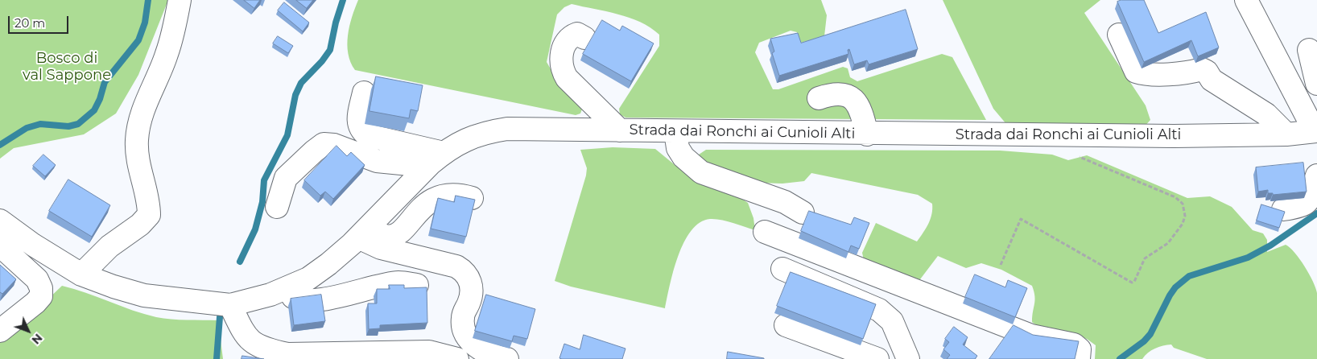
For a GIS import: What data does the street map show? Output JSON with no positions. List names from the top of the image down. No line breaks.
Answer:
{"streets":{"street":["Strada dai Ronchi ai Cunioli Alti"]},"parks":["Bosco di val Sappone"],"scale_bar":"20 m","north":"bottom right"}
